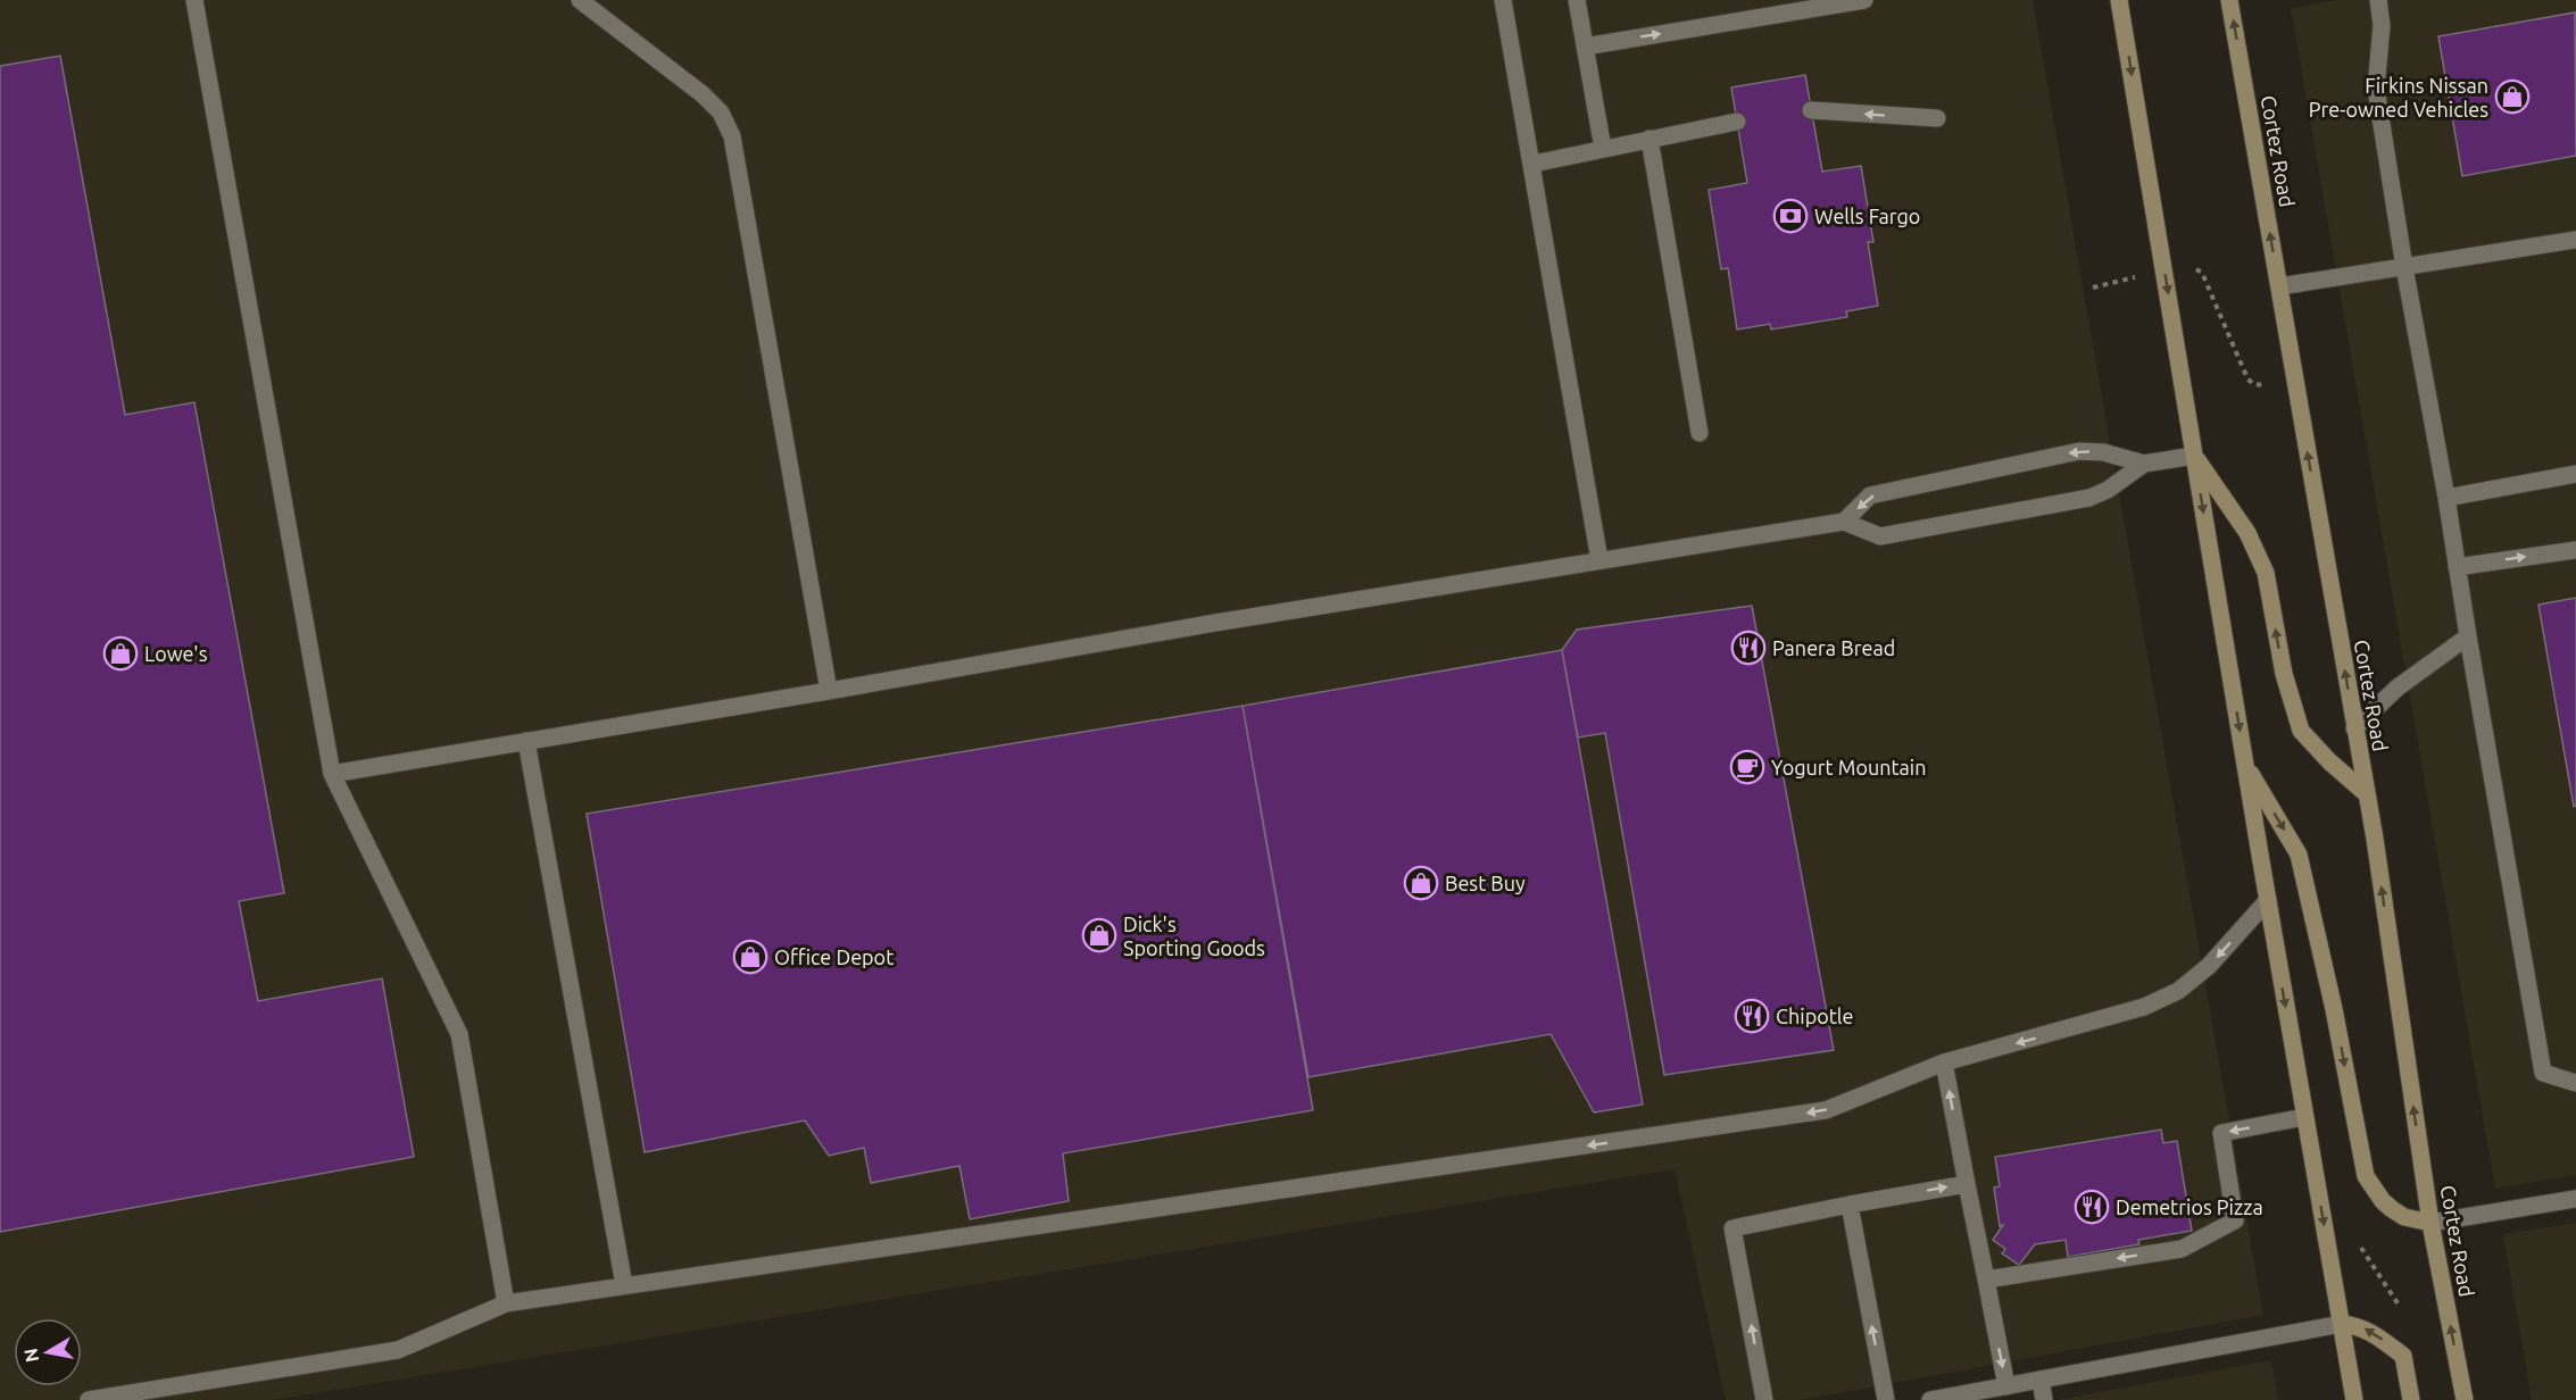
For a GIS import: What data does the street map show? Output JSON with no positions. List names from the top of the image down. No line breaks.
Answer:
{"streets":{"main road":["Cortez Road"]},"places":{"shop":["Firkins Nissan Pre-owned Vehicles","Lowe's","Best Buy","Dick's Sporting Goods","Office Depot"],"bank":["Wells Fargo"],"restaurant":["Panera Bread","Chipotle","Demetrios Pizza"],"cafe":["Yogurt Mountain"]},"north":"left"}
